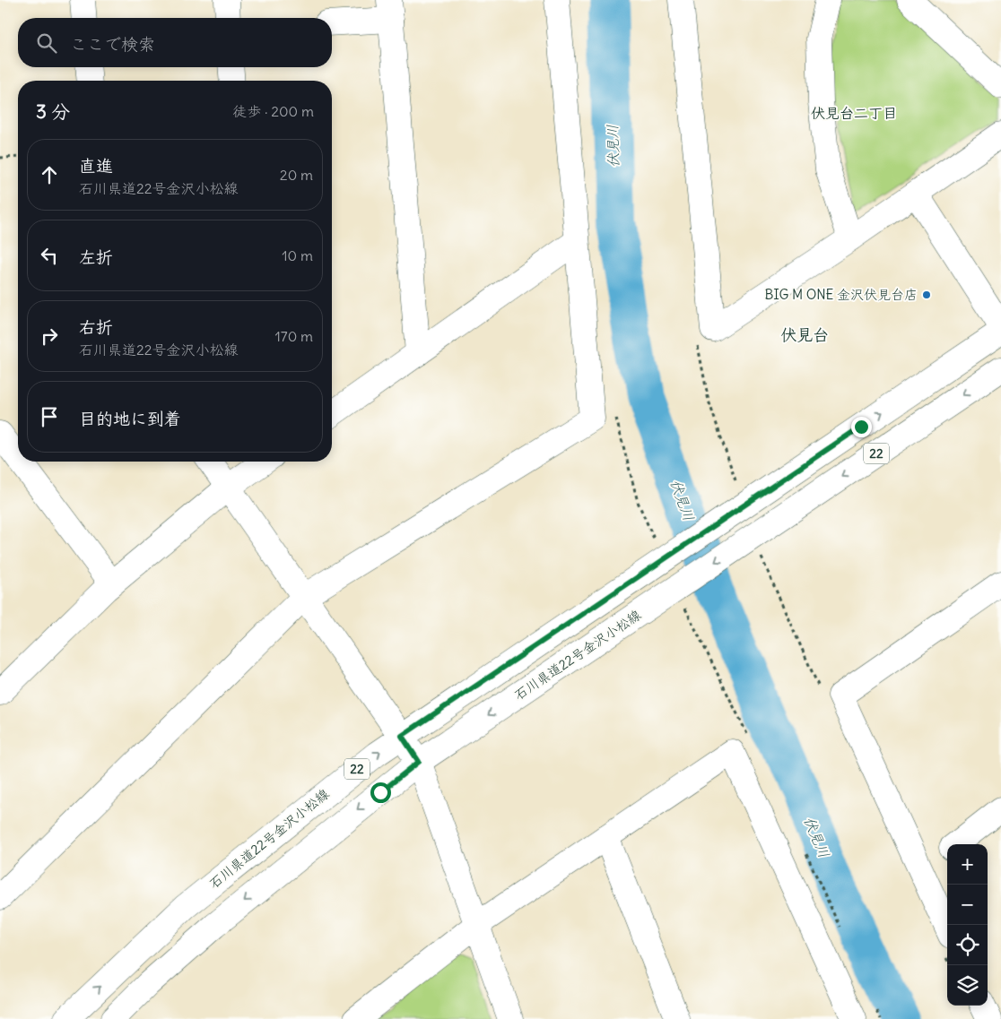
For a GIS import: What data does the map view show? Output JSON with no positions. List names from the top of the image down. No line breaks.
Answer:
{"streets":{"street":["22","石川県道22号金沢小松線"]},"districts":["伏見台二丁目","伏見台"],"water":["伏見川"],"places":["BIG M ONE 金沢伏見台店"],"page":{"search":"ここで検索","heading":["3 分","徒歩 · 200 m"],"list":[["直進","石川県道22号金沢小松線","20 m"],["左折","10 m"],["右折","石川県道22号金沢小松線","170 m"],"目的地に到着"],"map_buttons":["+","−"]}}
